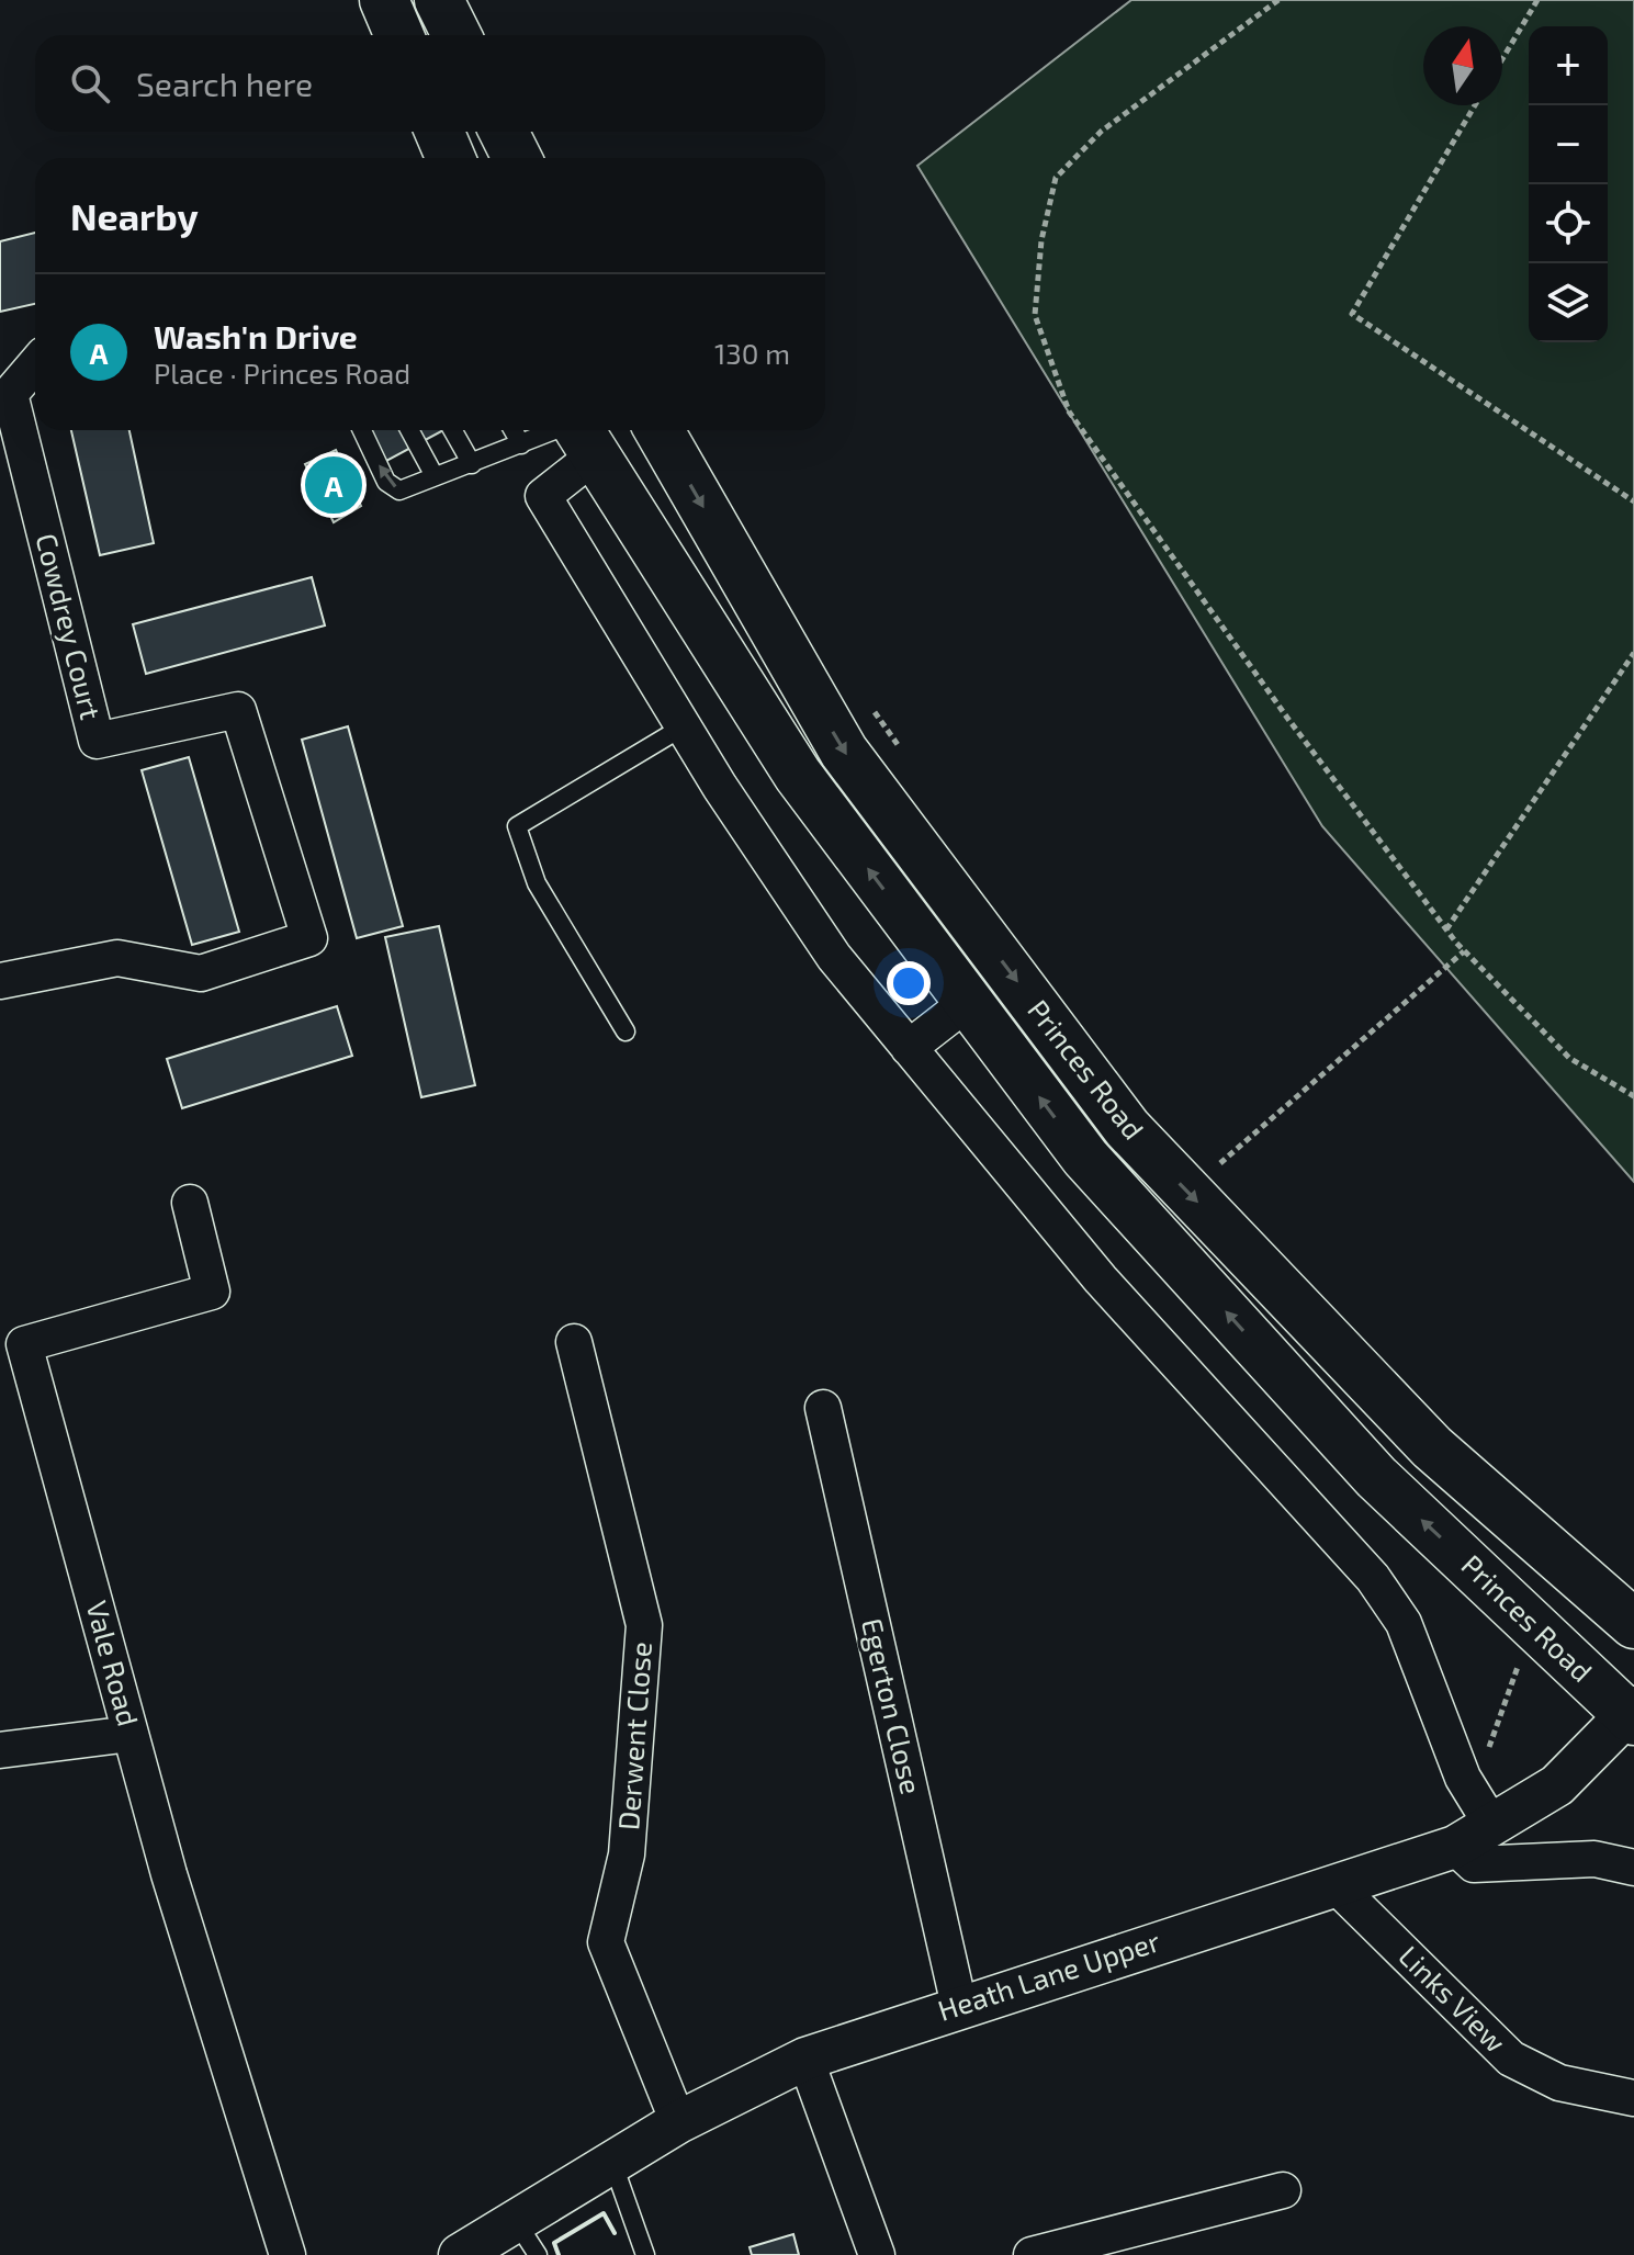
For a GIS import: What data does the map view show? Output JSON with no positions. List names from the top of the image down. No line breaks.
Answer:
{"streets":{"main road":["Princes Road"],"street":["Cowdrey Court","Vale Road","Egerton Close","Derwent Close","Heath Lane Upper","Links View"]},"crossings":[["Princes Road","Heath Lane Upper"],["Egerton Close","Heath Lane Upper"],["Derwent Close","Heath Lane Upper"],["Heath Lane Upper","Links View"]],"north":"top","page":{"map_buttons":["+","−"],"search":"Search here","heading":"Nearby","list":[{"mark":"A","name":"Wash'n Drive","note":"Place · Princes Road","value":"130 m"}],"pins":"A"}}
